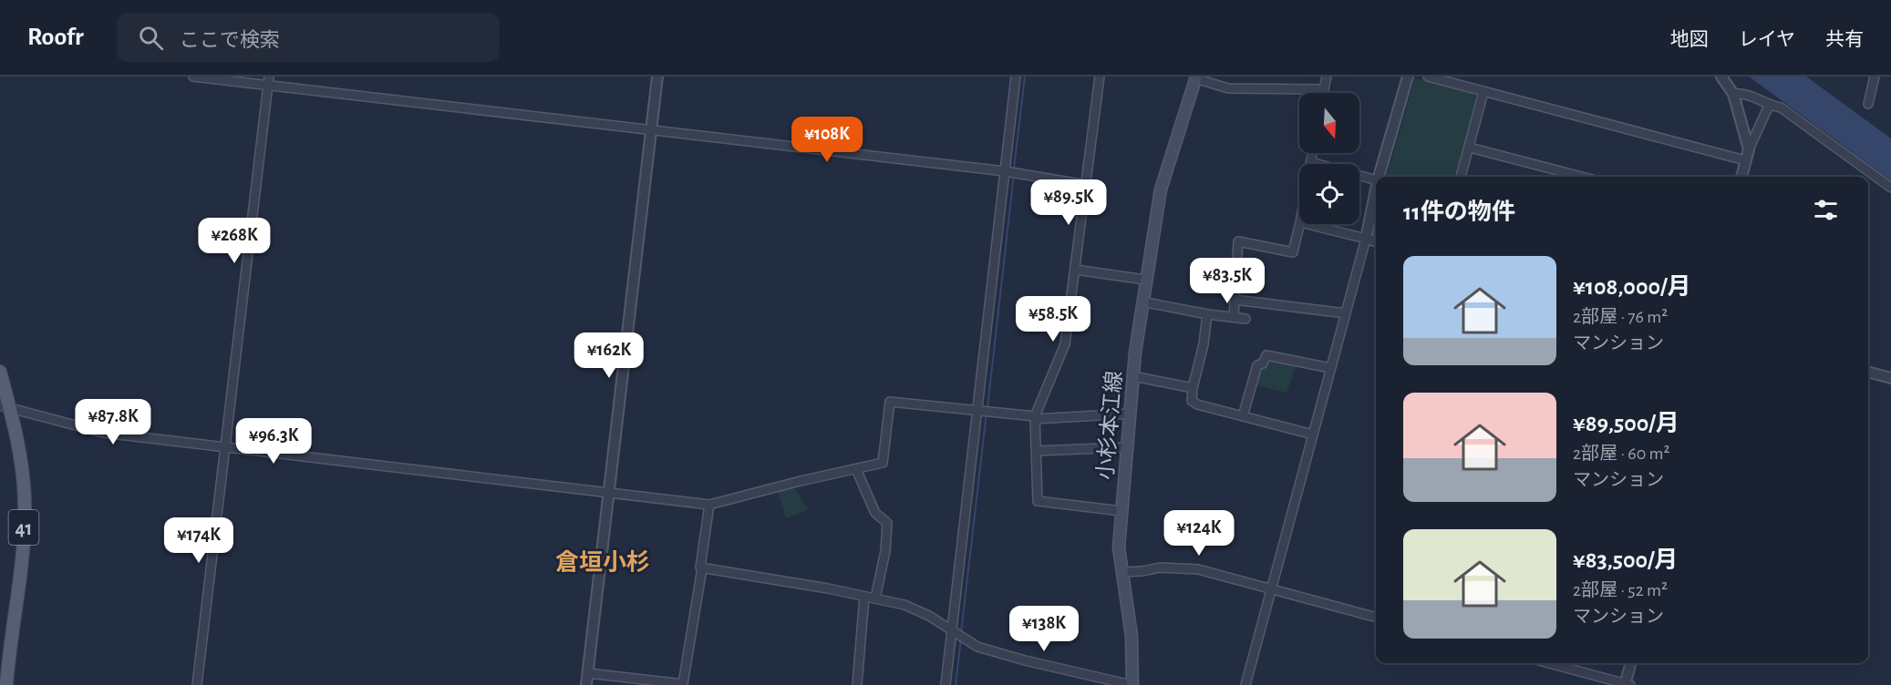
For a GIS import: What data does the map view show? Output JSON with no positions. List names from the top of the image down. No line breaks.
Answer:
{"streets":{"main road":["小杉本江線","41"]},"districts":["倉垣小杉"],"north":"bottom","page":{"header":"Roofr","search":"ここで検索","nav":["地図","レイヤ","共有"],"price":["¥108K","¥89.5K","¥268K","¥83.5K","¥58.5K","¥162K","¥87.8K","¥96.3K","¥124K","¥174K","¥138K"],"heading":"11件の物件","list":[{"name":"¥108,000/月","note":"2部屋 · 76 m² · マンション"},{"name":"¥89,500/月","note":"2部屋 · 60 m² · マンション"},{"name":"¥83,500/月","note":"2部屋 · 52 m² · マンション"}]}}
